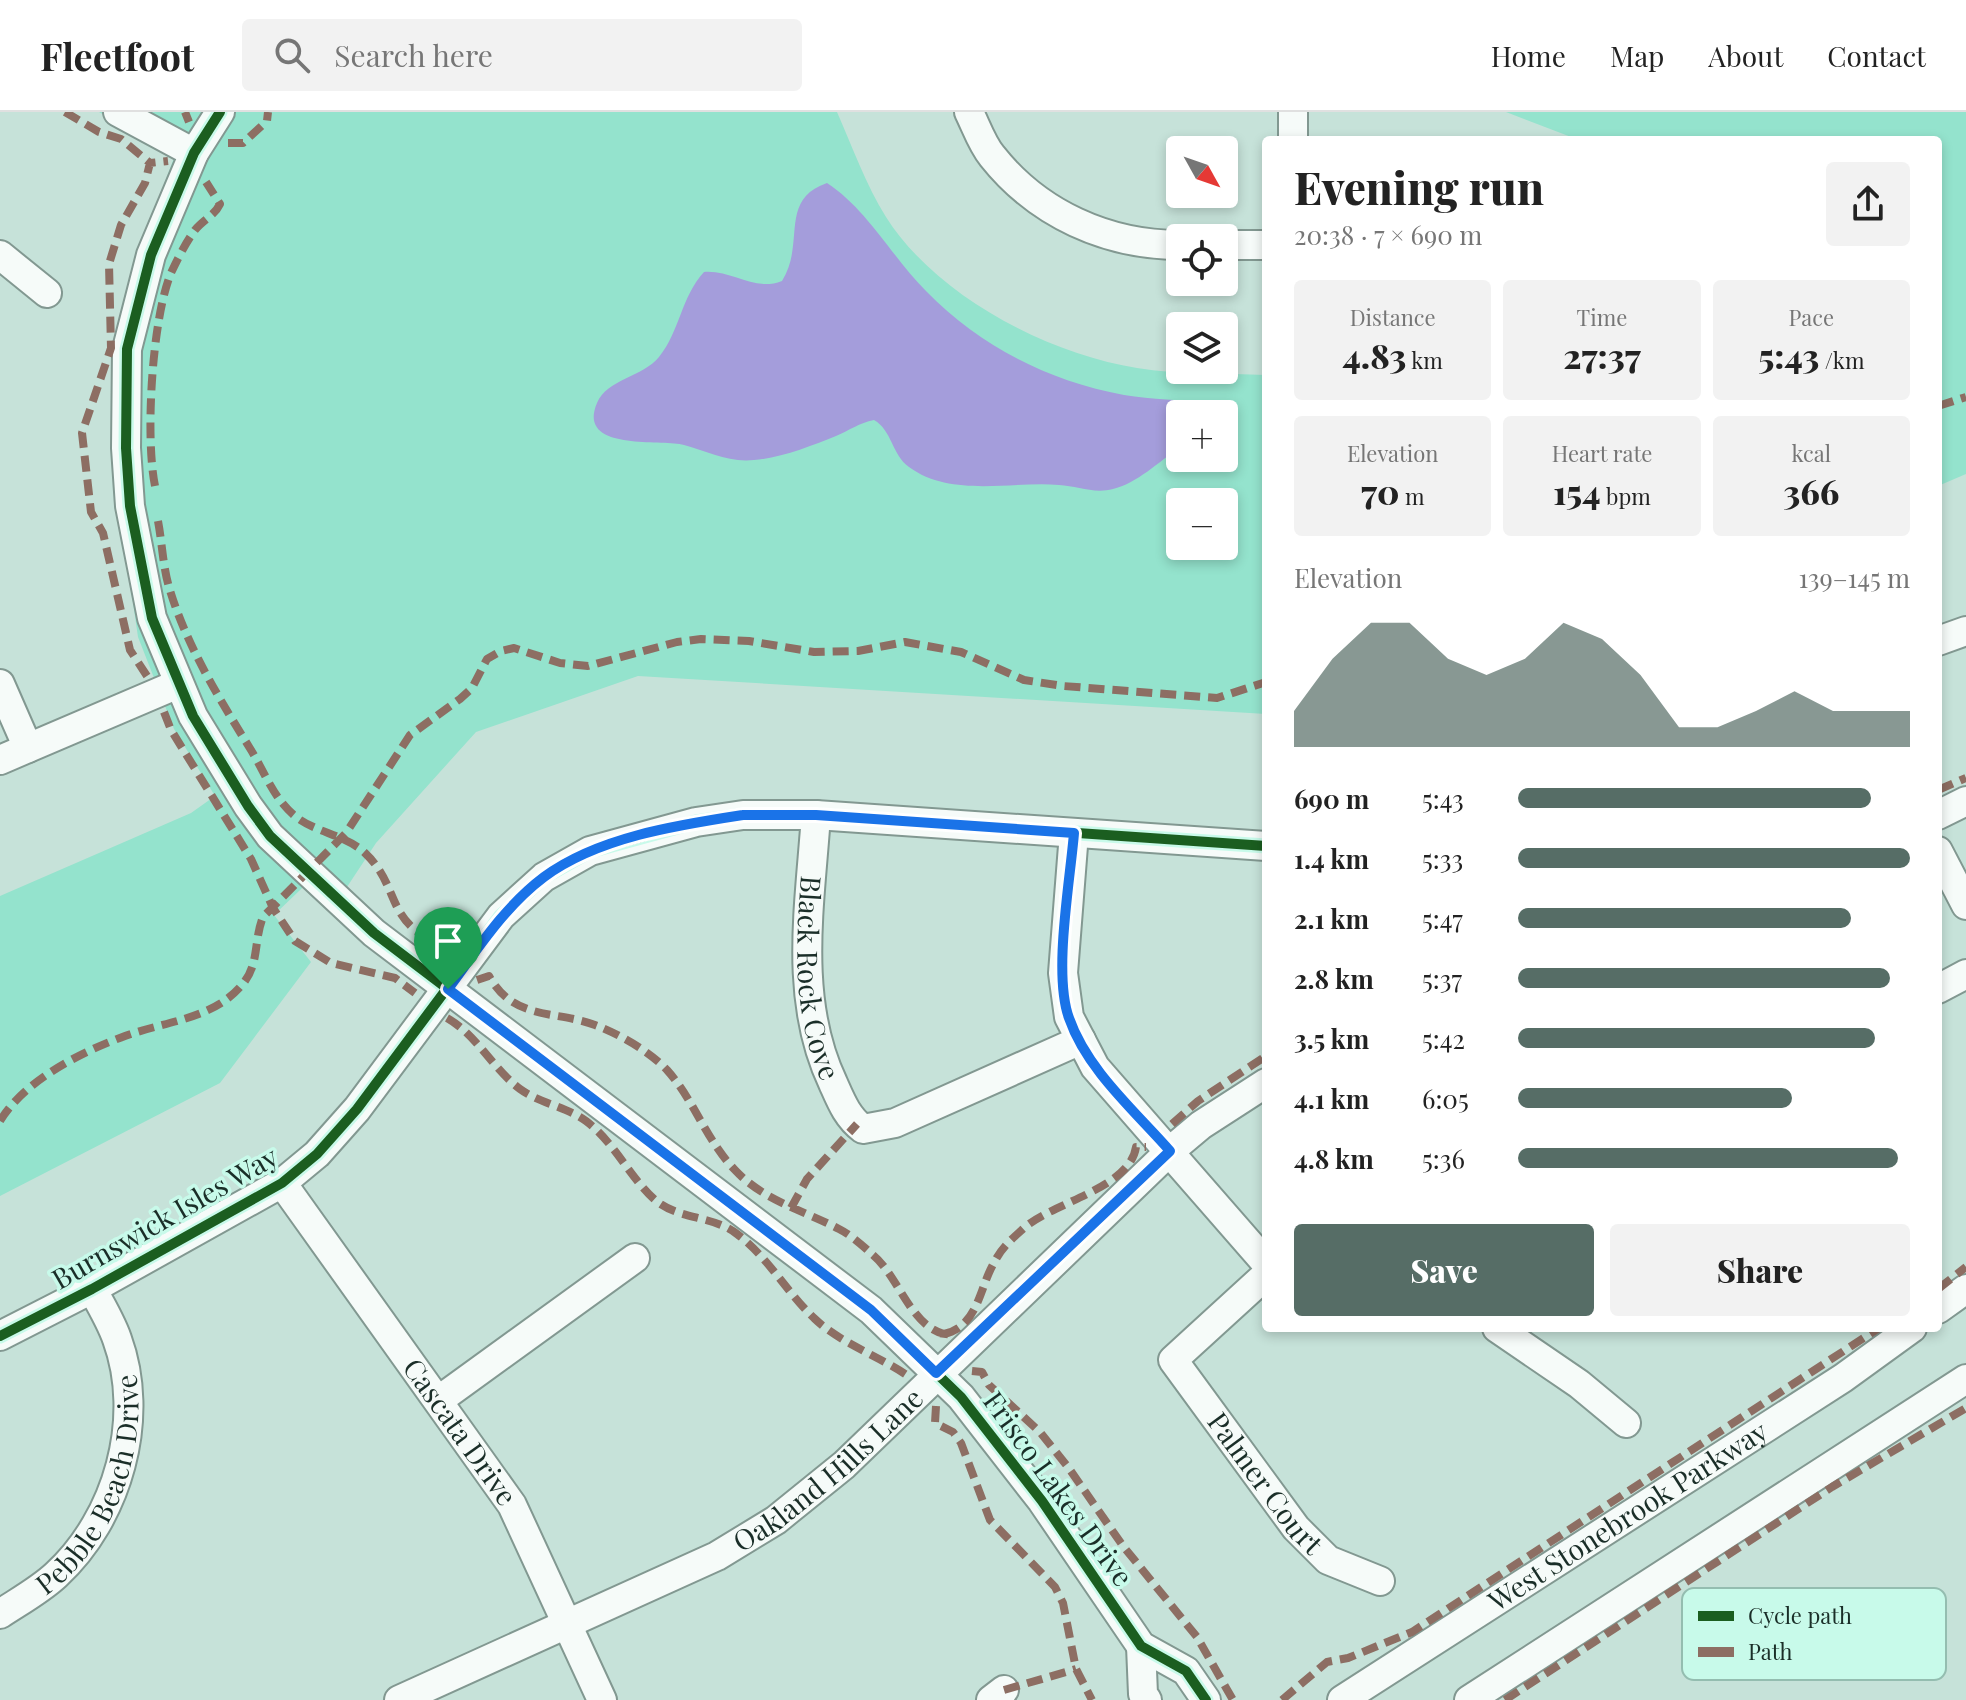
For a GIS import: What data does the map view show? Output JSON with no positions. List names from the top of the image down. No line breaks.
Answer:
{"streets":{"street":["Black Rock Cove","Burnswick Isles Way","Cascata Drive","Oakland Hills Lane","Pebble Beach Drive","Palmer Court","Frisco Lakes Drive","West Stonebrook Parkway"]},"crossings":[["Black Rock Cove","Burnswick Isles Way"],["Burnswick Isles Way","Cascata Drive"],["Burnswick Isles Way","Pebble Beach Drive"],["Burnswick Isles Way","Frisco Lakes Drive"],["Cascata Drive","Oakland Hills Lane"],["Oakland Hills Lane","Frisco Lakes Drive"]],"legend":["Cycle path","Path"],"north":"bottom right","page":{"header":"Fleetfoot","search":"Search here","nav":["Home","Map","About","Contact"],"map_buttons":["+","−"],"heading":["Evening run","20:38 · 7 × 690 m"],"stats":[["Distance","4.83 km"],["Time","27:37"],["Pace","5:43 /km"],["Elevation","70 m"],["Heart rate","154 bpm"],["kcal","366"]],"chart":["Elevation","139–145 m"],"list":[{"name":"690 m","note":"5:43"},{"name":"1.4 km","note":"5:33"},{"name":"2.1 km","note":"5:47"},{"name":"2.8 km","note":"5:37"},{"name":"3.5 km","note":"5:42"},{"name":"4.1 km","note":"6:05"},{"name":"4.8 km","note":"5:36"}],"buttons":["Save","Share"]}}
